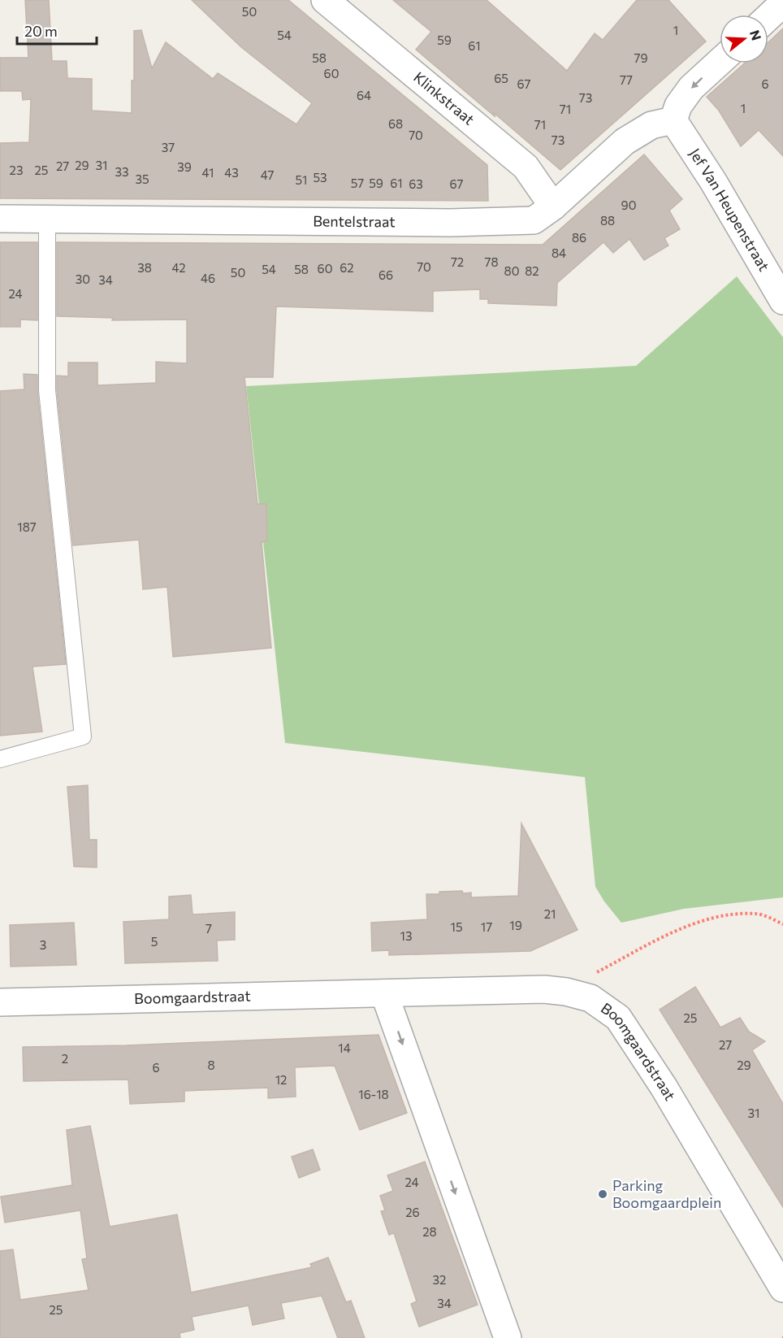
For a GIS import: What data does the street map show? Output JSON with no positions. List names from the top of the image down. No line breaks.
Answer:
{"streets":{"street":["Klinkstraat","Jef Van Heupenstraat","Bentelstraat","Boomgaardstraat"]},"crossings":[["Klinkstraat","Bentelstraat"],["Jef Van Heupenstraat","Bentelstraat"]],"places":["Parking Boomgaardplein"],"house_numbers":["50","1","54","59","61","58","79","60","65","77","67","6","64","73","1","71","68","71","70","73","37","29","31","27","39","23","25","33","41","43","47","53","35","51","57","59","61","63","67","90","88","86","84","72","78","70","38","42","62","60","54","58","80","82","50","66","46","30","34","24","187","21","19","15","17","7","13","5","3","25","27","14","2","8","29","6","12","16-18","31","24","26","28","32","34","25"],"scale_bar":"20 m","north":"right"}
